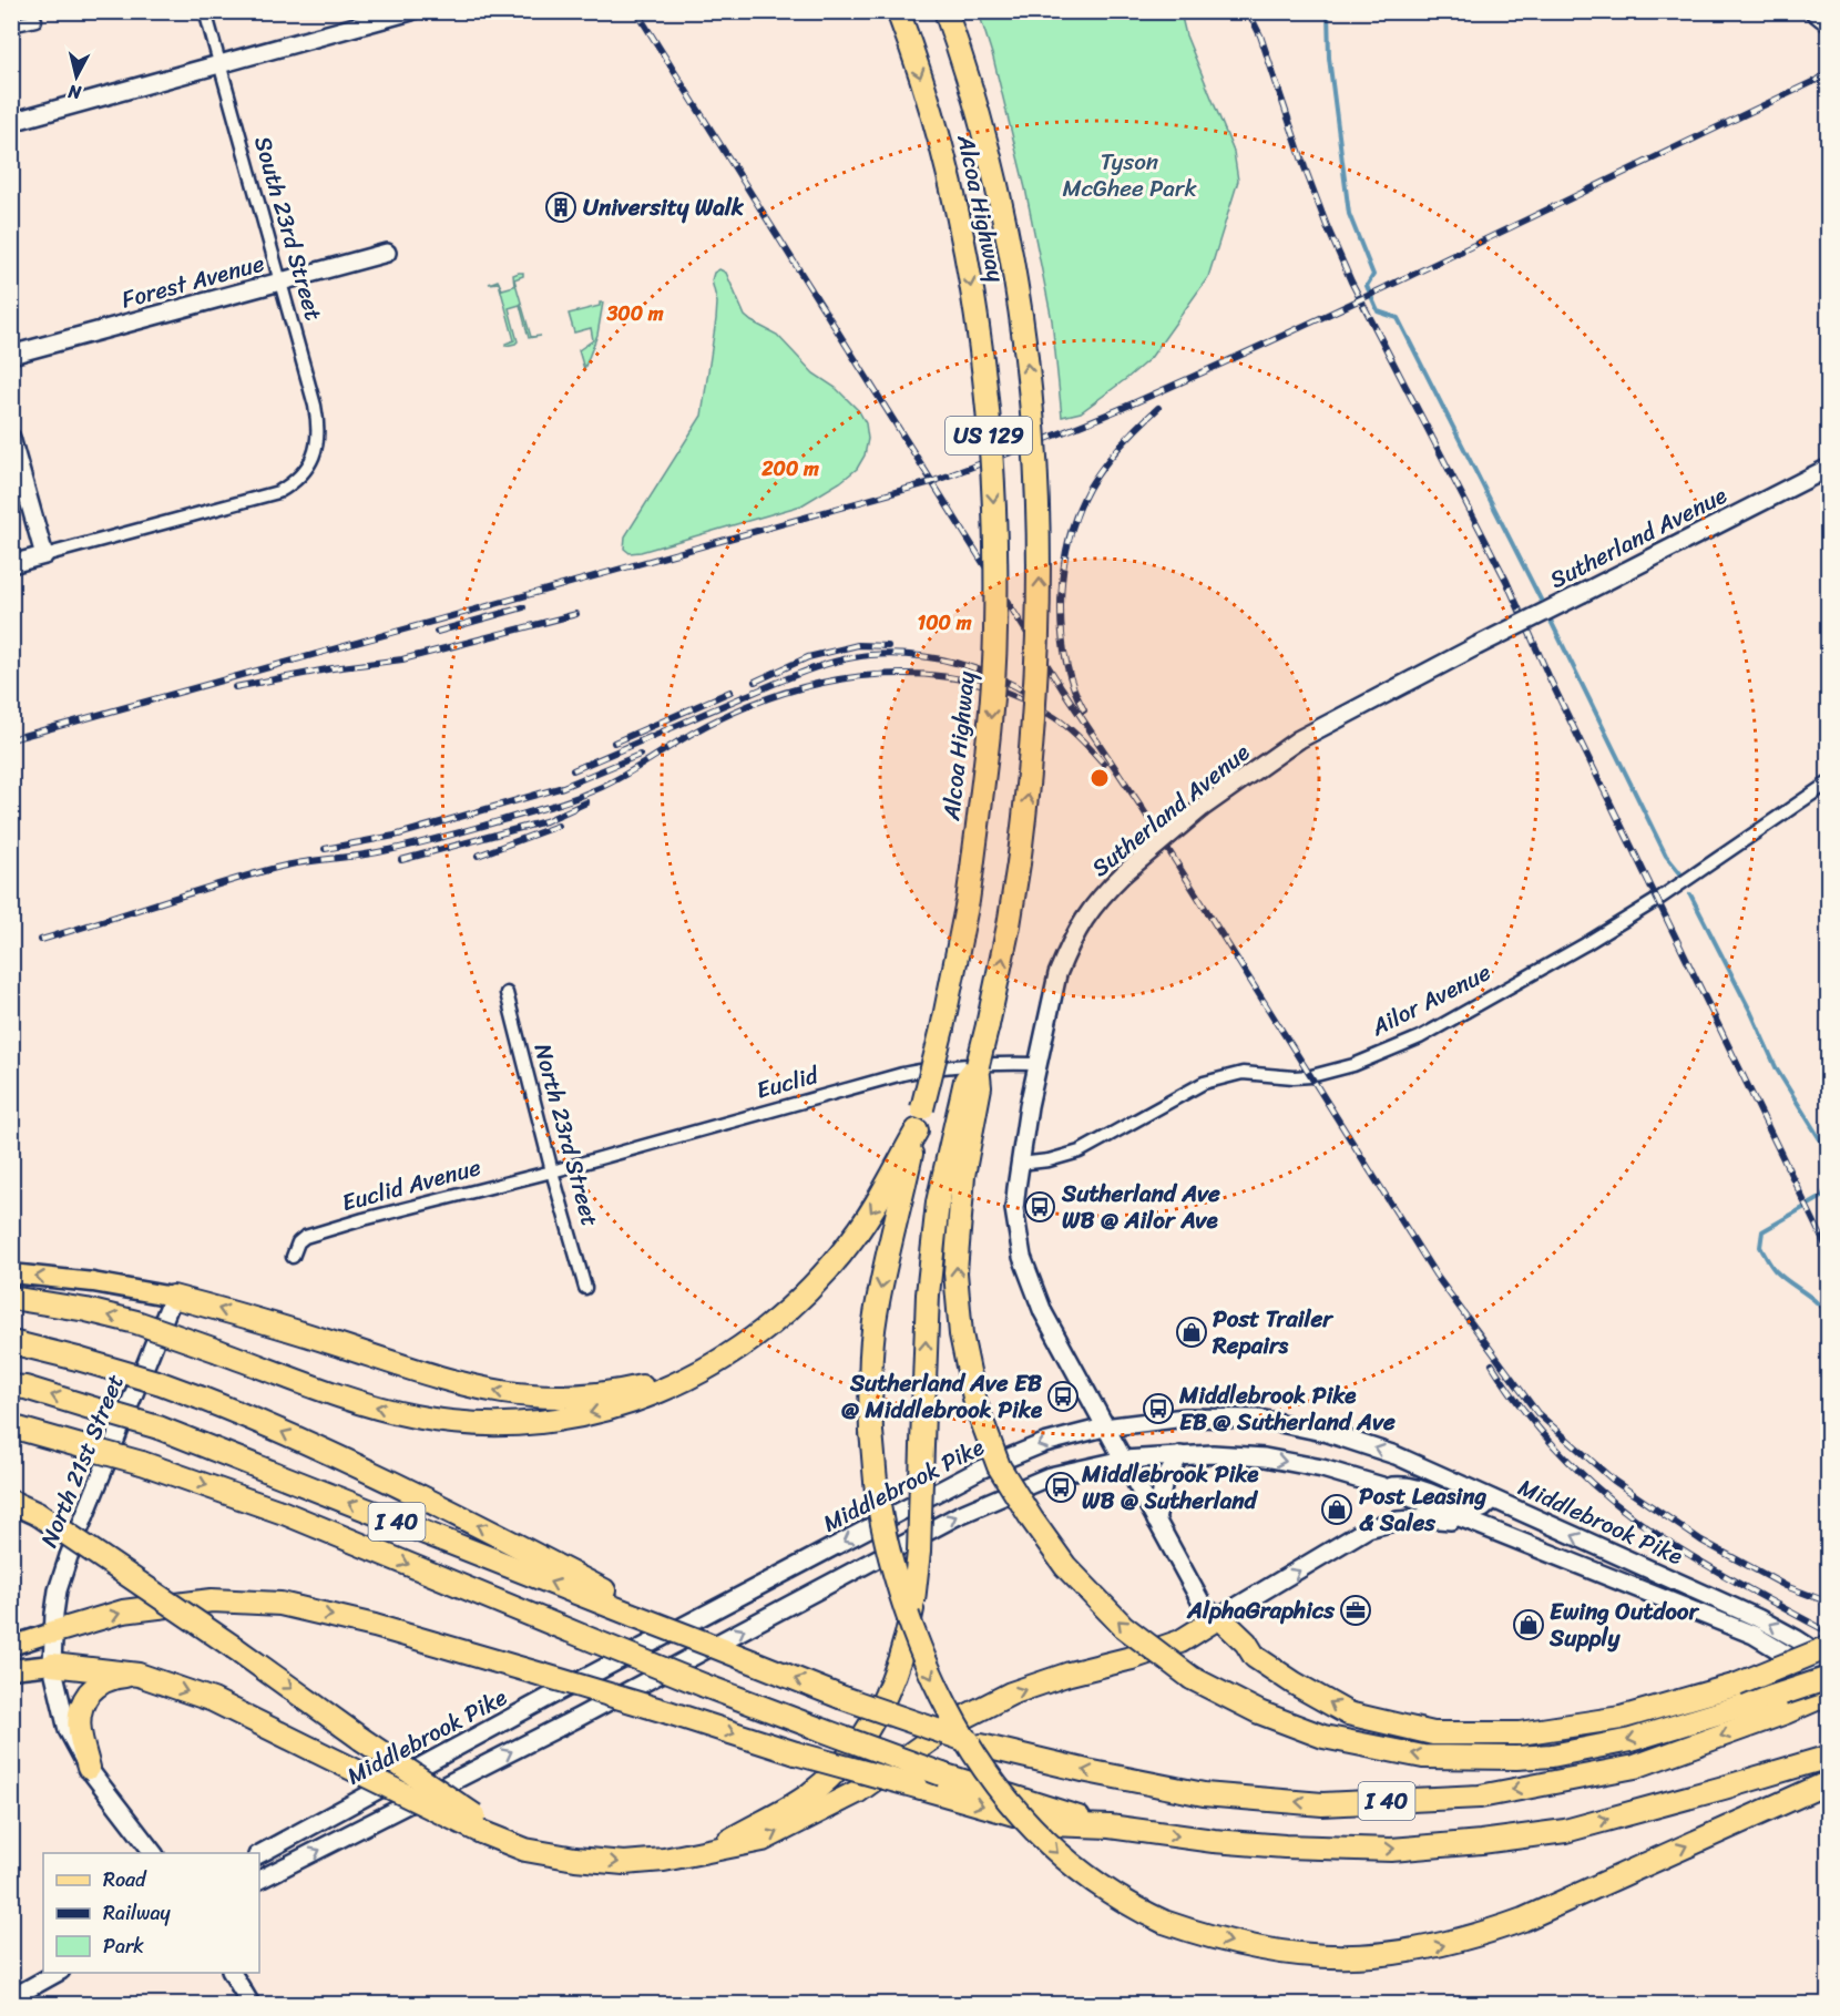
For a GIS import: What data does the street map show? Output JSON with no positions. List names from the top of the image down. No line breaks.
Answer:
{"streets":{"highway":["Alcoa Highway","US 129","I 40"],"main road":["Forest Avenue","Sutherland Avenue","North 21st Street","Middlebrook Pike"],"street":["South 23rd Street","Ailor Avenue","Euclid","North 23rd Street","Euclid Avenue"]},"crossings":[["South 23rd Street","Forest Avenue"],["Sutherland Avenue","Ailor Avenue"],["Sutherland Avenue","Euclid"],["Sutherland Avenue","Middlebrook Pike"],["Euclid","North 23rd Street"],["Euclid","Euclid Avenue"],["North 23rd Street","Euclid Avenue"]],"parks":["Tyson McGhee Park"],"places":{"building":["University Walk"],"bus stop":["Sutherland Ave WB @ Ailor Ave","Sutherland Ave EB @ Middlebrook Pike","Middlebrook Pike EB @ Sutherland Ave","Middlebrook Pike WB @ Sutherland"],"shop":["Post Trailer Repairs","Post Leasing & Sales","Ewing Outdoor Supply"],"office":["AlphaGraphics"]},"legend":["Road","Railway","Park"],"north":"bottom","rings":["300 m","200 m","100 m"]}
